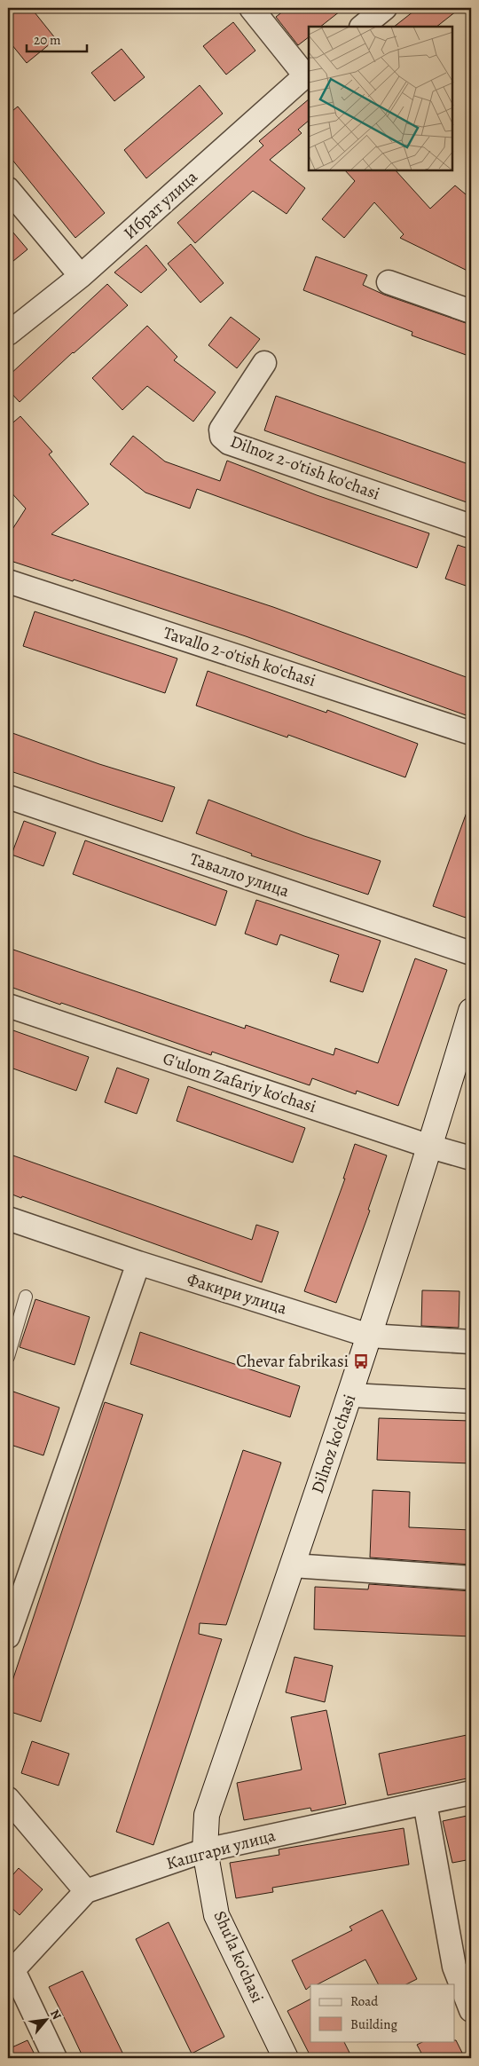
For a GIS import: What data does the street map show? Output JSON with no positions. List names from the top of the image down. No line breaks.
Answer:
{"streets":{"street":["Ибрат улица","Dilnoz 2-o'tish ko'chasi","Tavallo 2-o'tish ko'chasi","Тавалло улица","G'ulom Zafariy ko'chasi","Факири улица","Dilnoz ko'chasi","Кашгари улица","Shu'la ko'chasi"]},"crossings":[["G'ulom Zafariy ko'chasi","Dilnoz ko'chasi"],["Факири улица","Dilnoz ko'chasi"],["Dilnoz ko'chasi","Кашгари улица"],["Dilnoz ko'chasi","Shu'la ko'chasi"],["Кашгари улица","Shu'la ko'chasi"]],"places":{"bus stop":["Chevar fabrikasi"]},"legend":["Road","Building"],"scale_bar":"20 m","north":"top right"}
